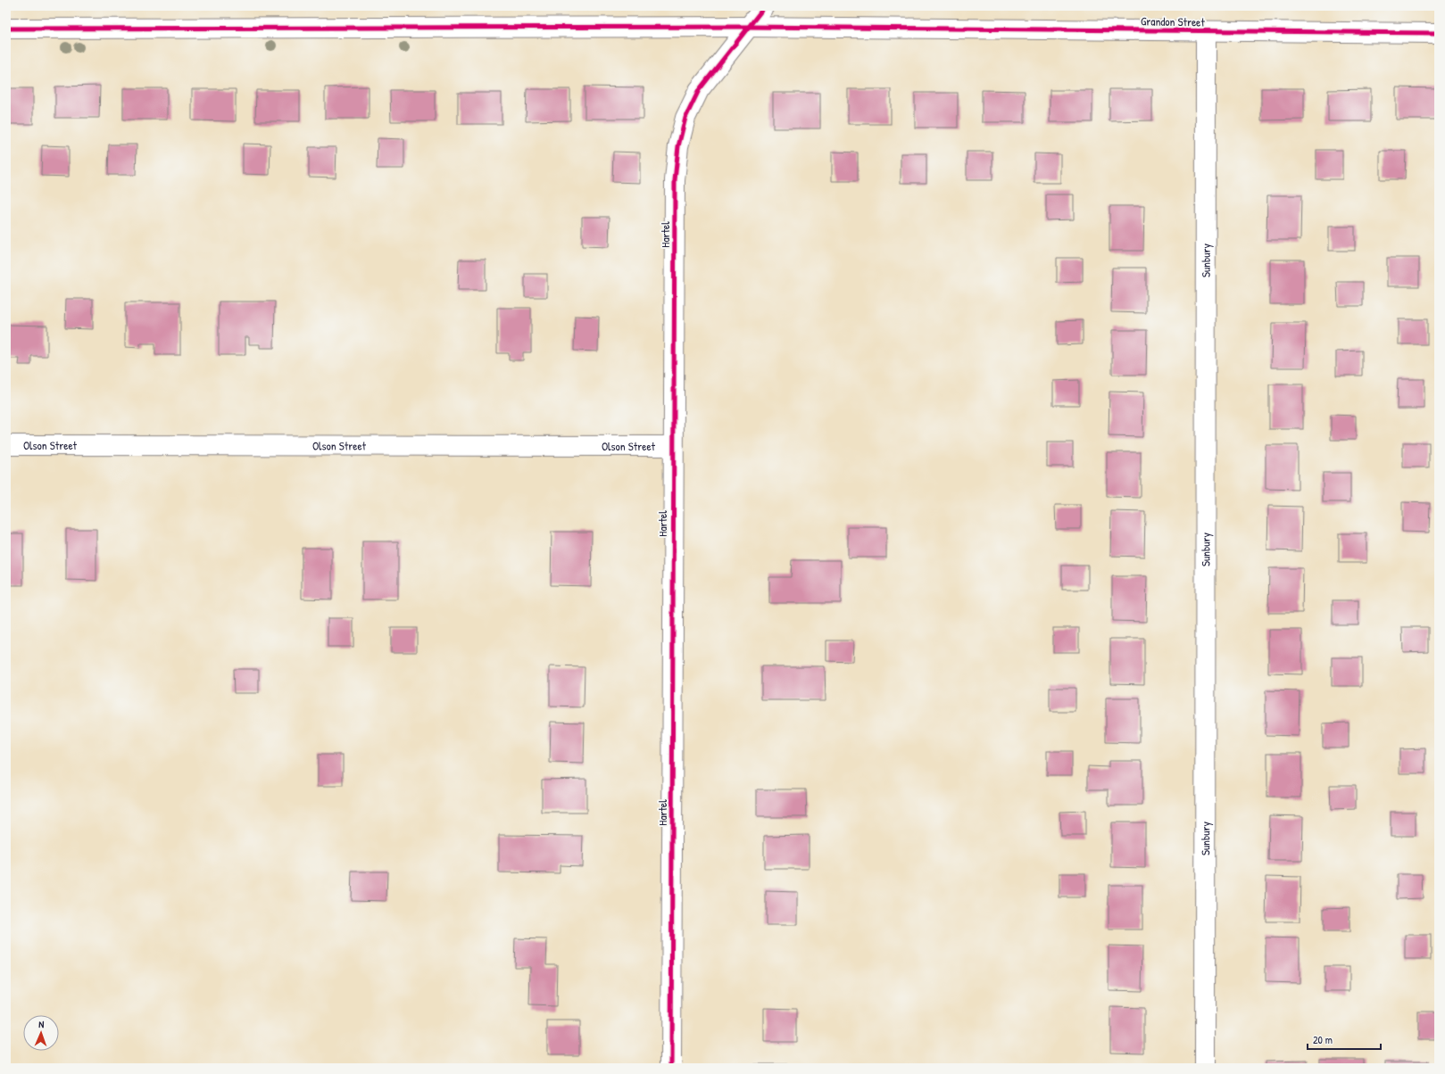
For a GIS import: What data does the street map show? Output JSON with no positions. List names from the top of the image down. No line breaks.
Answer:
{"streets":{"street":["Grandon Street","Hartel","Sunbury","Olson Street"]},"crossings":[["Grandon Street","Hartel"],["Grandon Street","Sunbury"],["Hartel","Olson Street"]],"scale_bar":"20 m","north":"top"}
